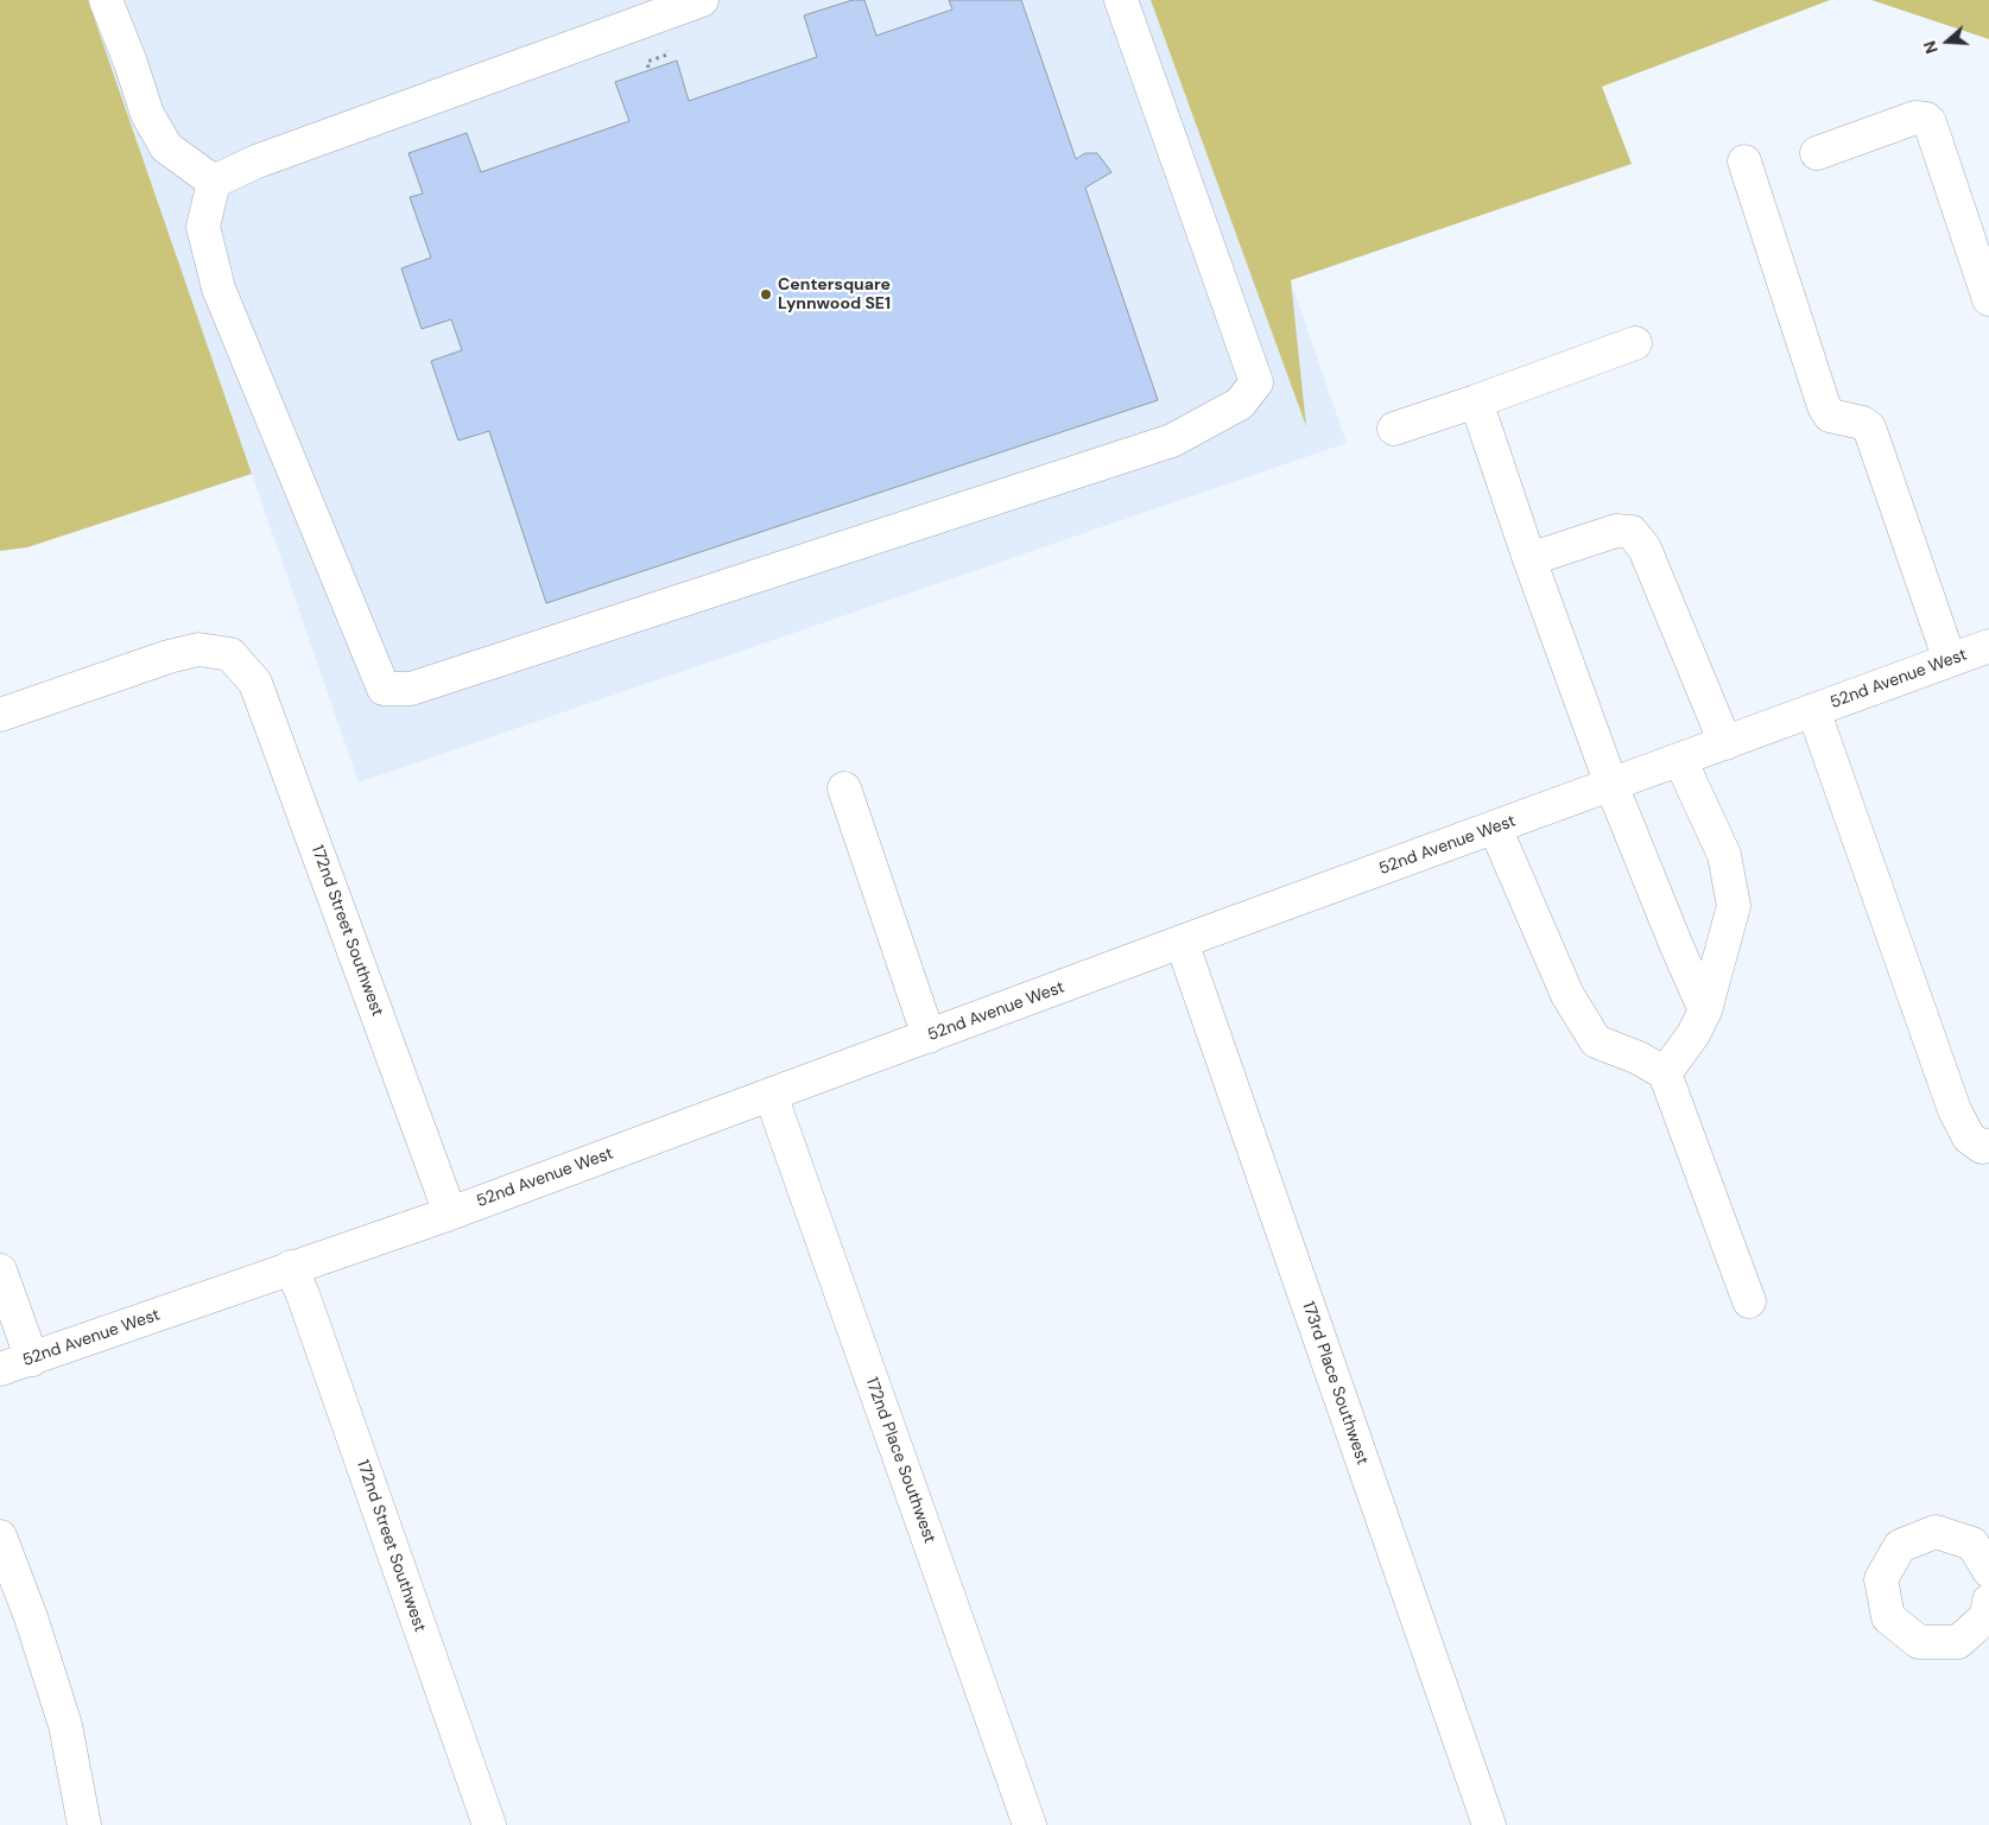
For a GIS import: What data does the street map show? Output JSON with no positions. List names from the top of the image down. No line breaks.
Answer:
{"streets":{"street":["52nd Avenue West","172nd Street Southwest","173rd Place Southwest","172nd Place Southwest"]},"crossings":[["52nd Avenue West","172nd Street Southwest"],["52nd Avenue West","173rd Place Southwest"],["52nd Avenue West","172nd Place Southwest"]],"places":["Centersquare Lynnwood SE1"],"north":"left"}
